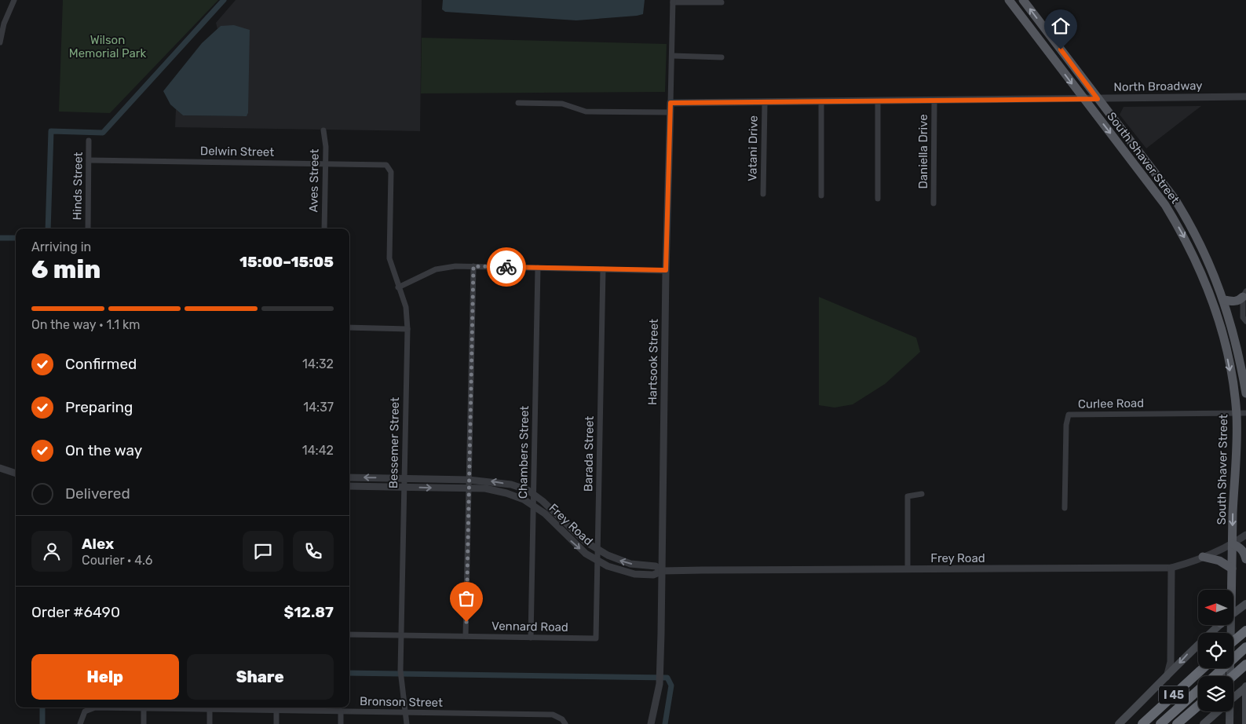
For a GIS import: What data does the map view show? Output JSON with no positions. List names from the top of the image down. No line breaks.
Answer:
{"streets":{"highway":["I 45"],"main road":["South Shaver Street"],"street":["North Broadway","Vatani Drive","Delwin Street","Daniella Drive","Aves Street","Hinds Street","Hartsook Street","Curlee Road","Bessemer Street","Chambers Street","Barada Street","Frey Road","Vennard Road","Bronson Street"]},"crossings":[["North Broadway","Vatani Drive"],["North Broadway","Daniella Drive"],["North Broadway","South Shaver Street"],["North Broadway","Hartsook Street"],["Delwin Street","Aves Street"],["Delwin Street","Hinds Street"],["Delwin Street","Bessemer Street"],["South Shaver Street","Curlee Road"],["South Shaver Street","Frey Road"],["Hartsook Street","Frey Road"],["Bessemer Street","Frey Road"],["Bessemer Street","Vennard Road"],["Bessemer Street","Bronson Street"],["Chambers Street","Frey Road"],["Chambers Street","Vennard Road"],["Barada Street","Frey Road"],["Barada Street","Vennard Road"]],"parks":["Wilson Memorial Park"],"north":"left","page":{"heading":["6 min","Arriving in","15:00–15:05"],"panel":["Alex","Courier · 4.6","Order #6490","$12.87"],"bar":"On the way · 1.1 km","list":[["Confirmed","14:32"],["Preparing","14:37"],["On the way","14:42"],"Delivered"],"buttons":["Help","Share"]}}
